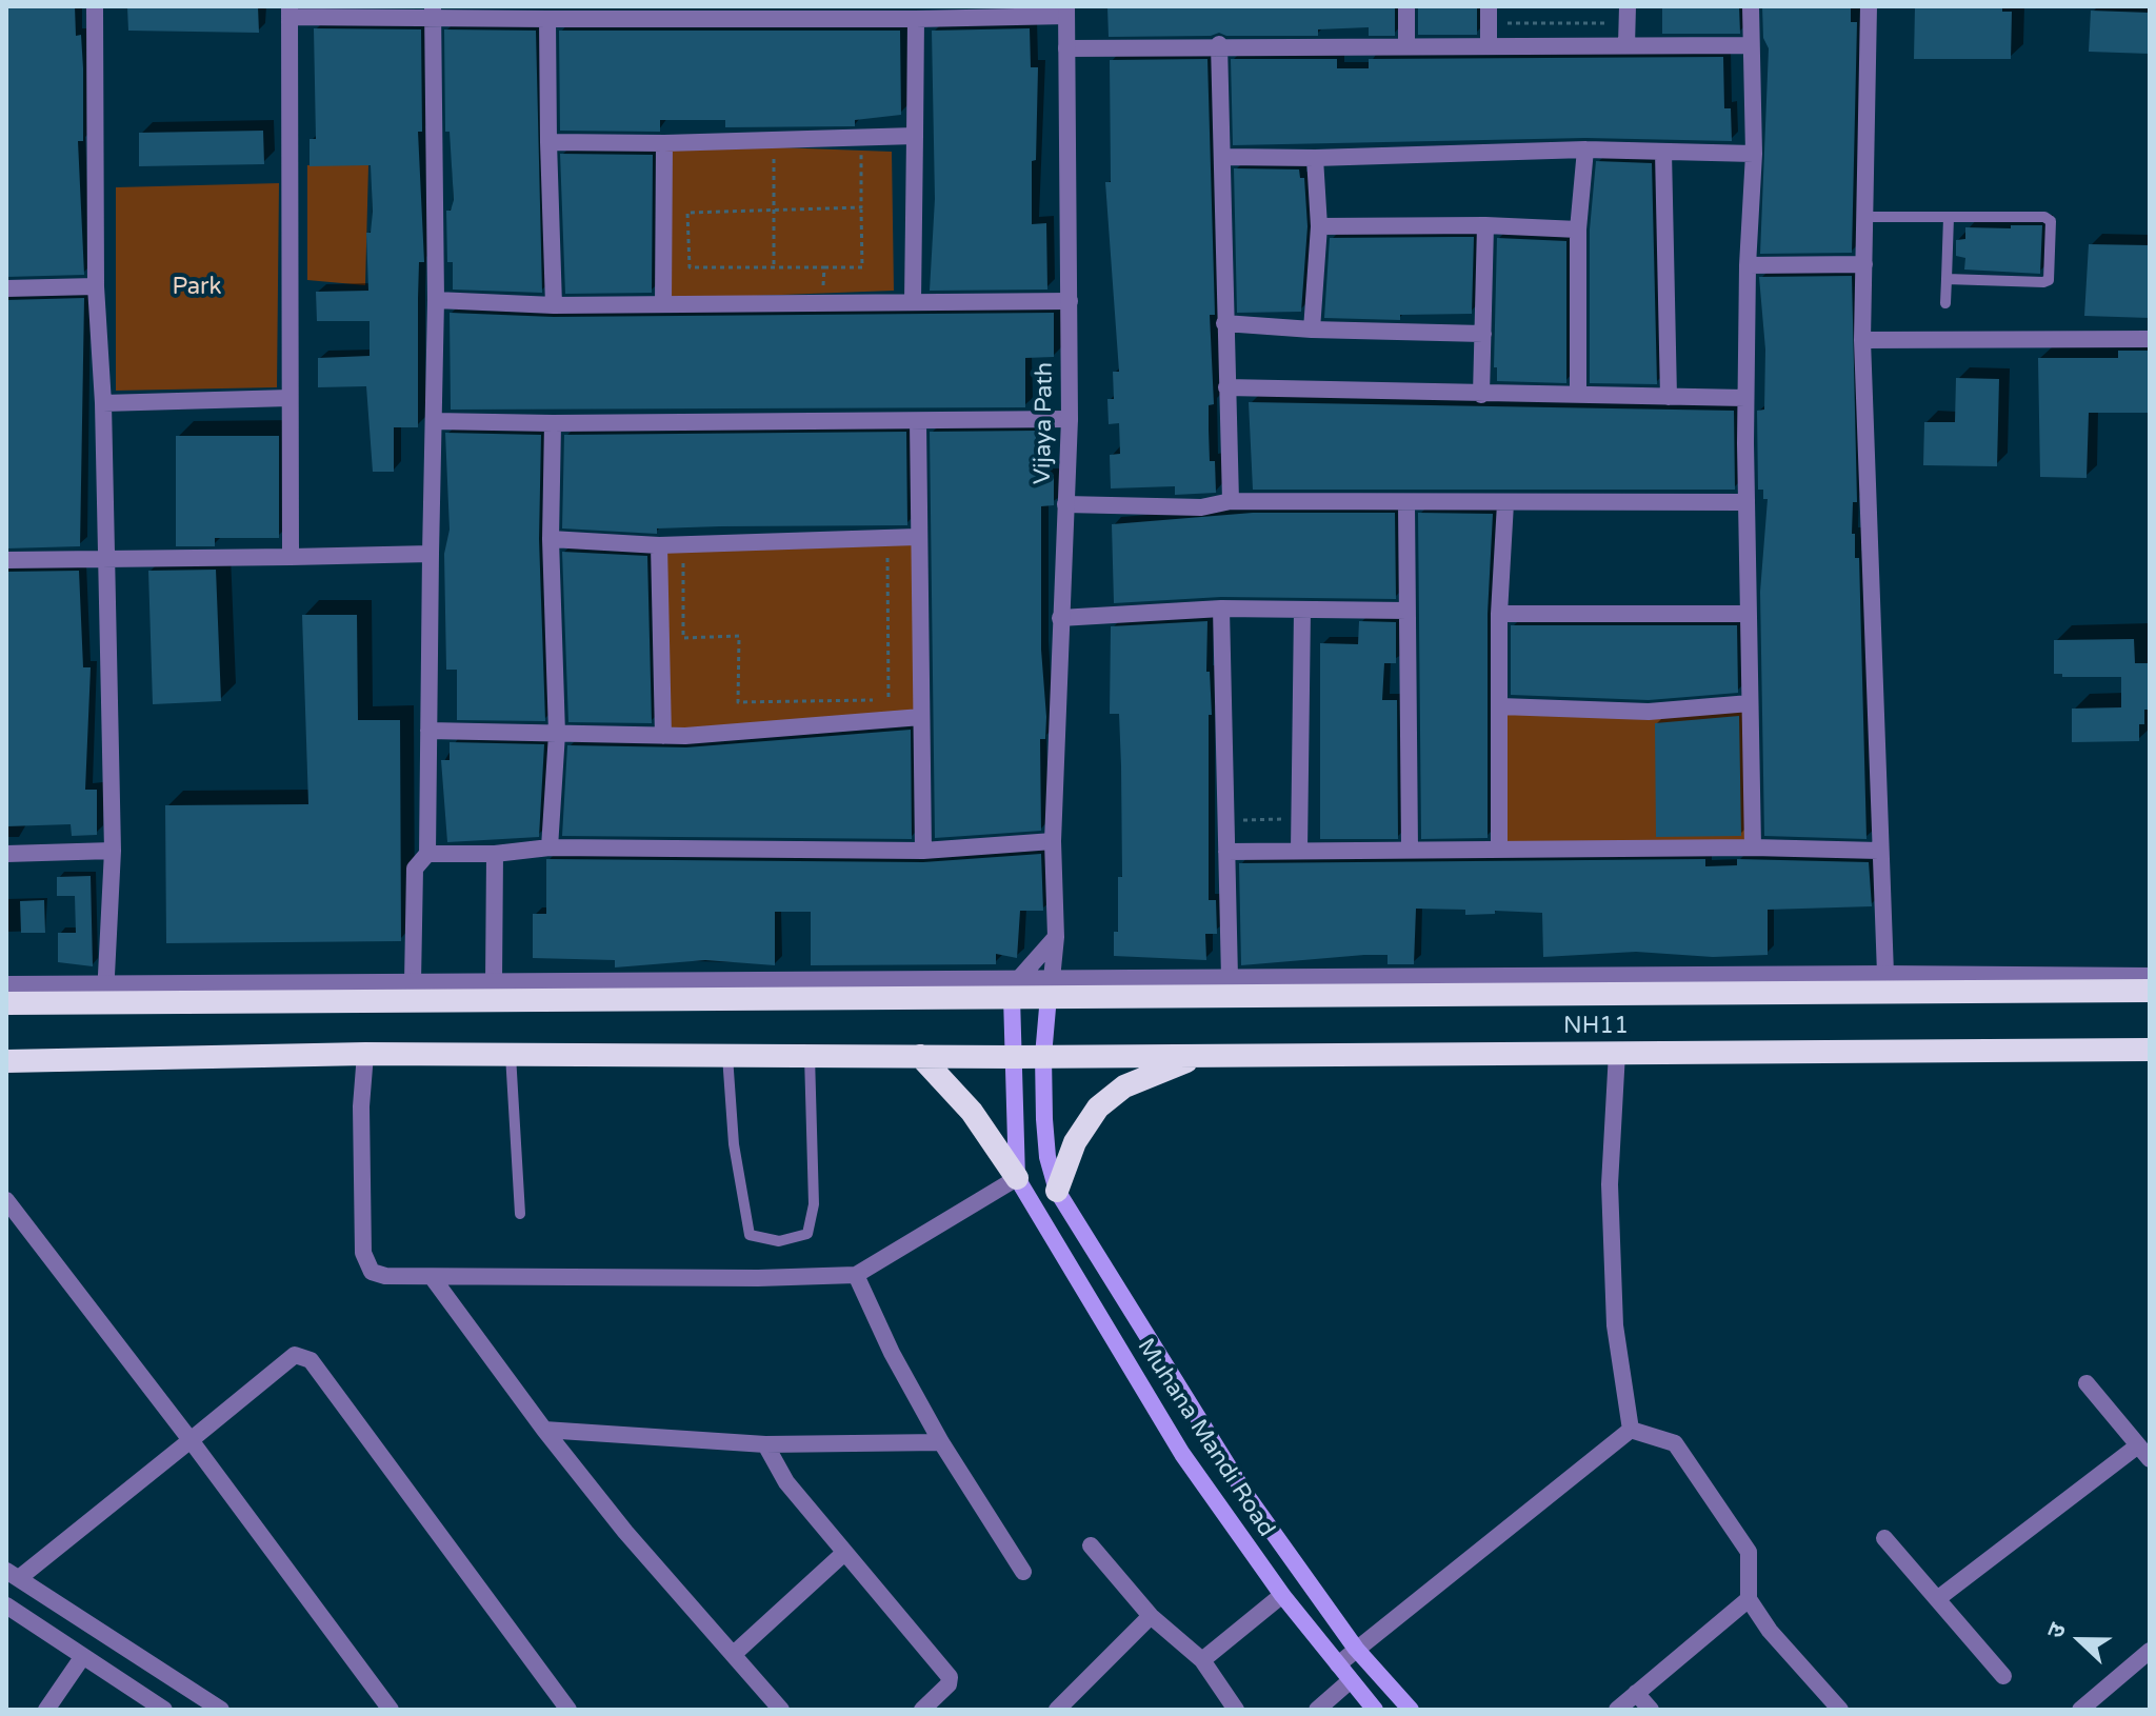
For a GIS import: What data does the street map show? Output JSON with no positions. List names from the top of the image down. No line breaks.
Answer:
{"streets":{"highway":["NH11"],"main road":["Muhana Mandi Road"],"street":["Vijaya Path"]},"parks":["Park"],"north":"left"}
